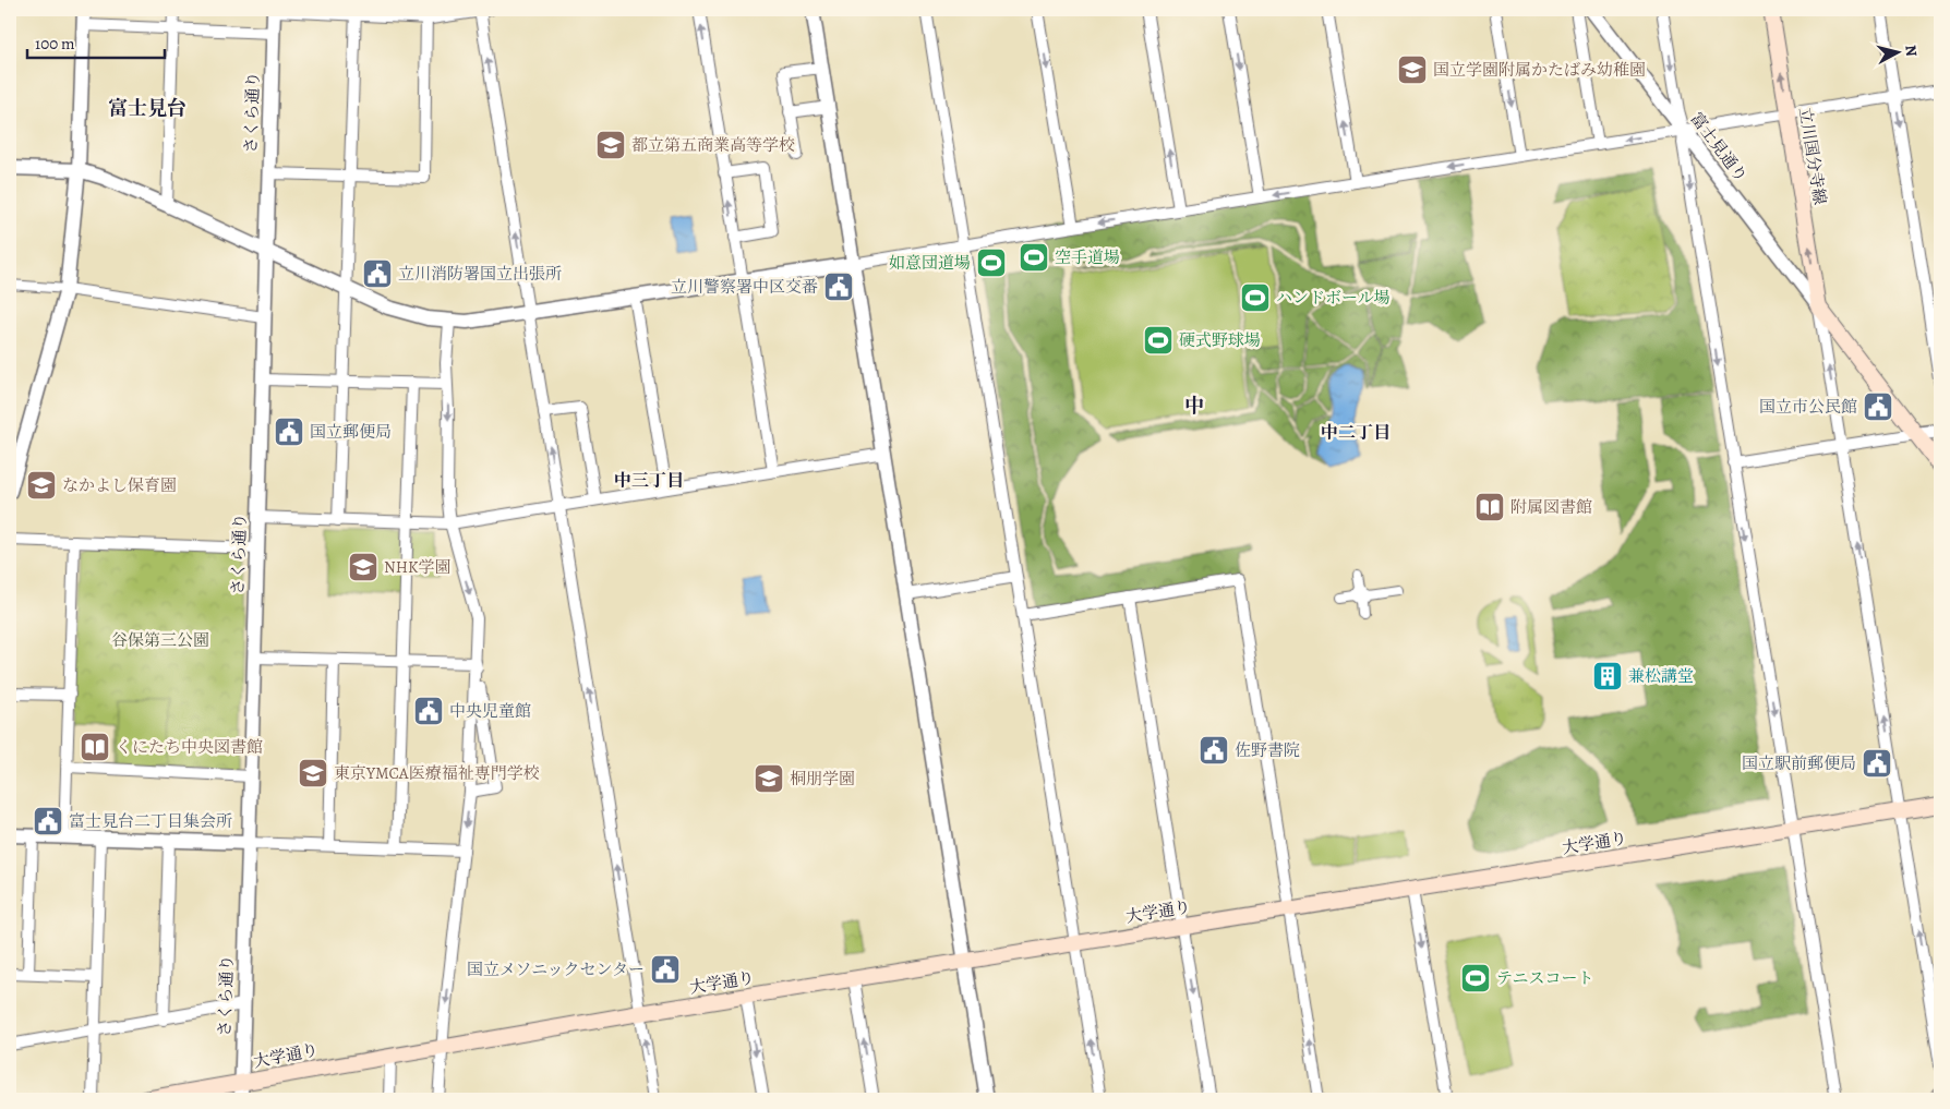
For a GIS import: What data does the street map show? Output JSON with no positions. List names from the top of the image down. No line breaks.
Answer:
{"streets":{"main road":["立川国分寺線","大学通り"],"street":["さくら通り","富士見通り"]},"crossings":[["さくら通り","大学通り"],["富士見通り","立川国分寺線"]],"one_way":["立川国分寺線"],"districts":["富士見台","中","中二丁目","中三丁目"],"parks":["谷保第三公園"],"places":{"school or university":["国立学園附属かたばみ幼稚園","都立第五商業高等学校","なかよし保育園","NHK学園","東京YMCA医療福祉専門学校","桐朋学園"],"sports":["空手道場","如意団道場","ハンドボール場","硬式野球場","テニスコート"],"public building":["立川消防署国立出張所","立川警察署中区交番","国立市公民館","国立郵便局","中央児童館","佐野書院","国立駅前郵便局","富士見台二丁目集会所","国立メソニックセンター"],"library":["附属図書館","くにたち中央図書館"],"building":["兼松講堂"]},"scale_bar":"100 m","north":"right"}
